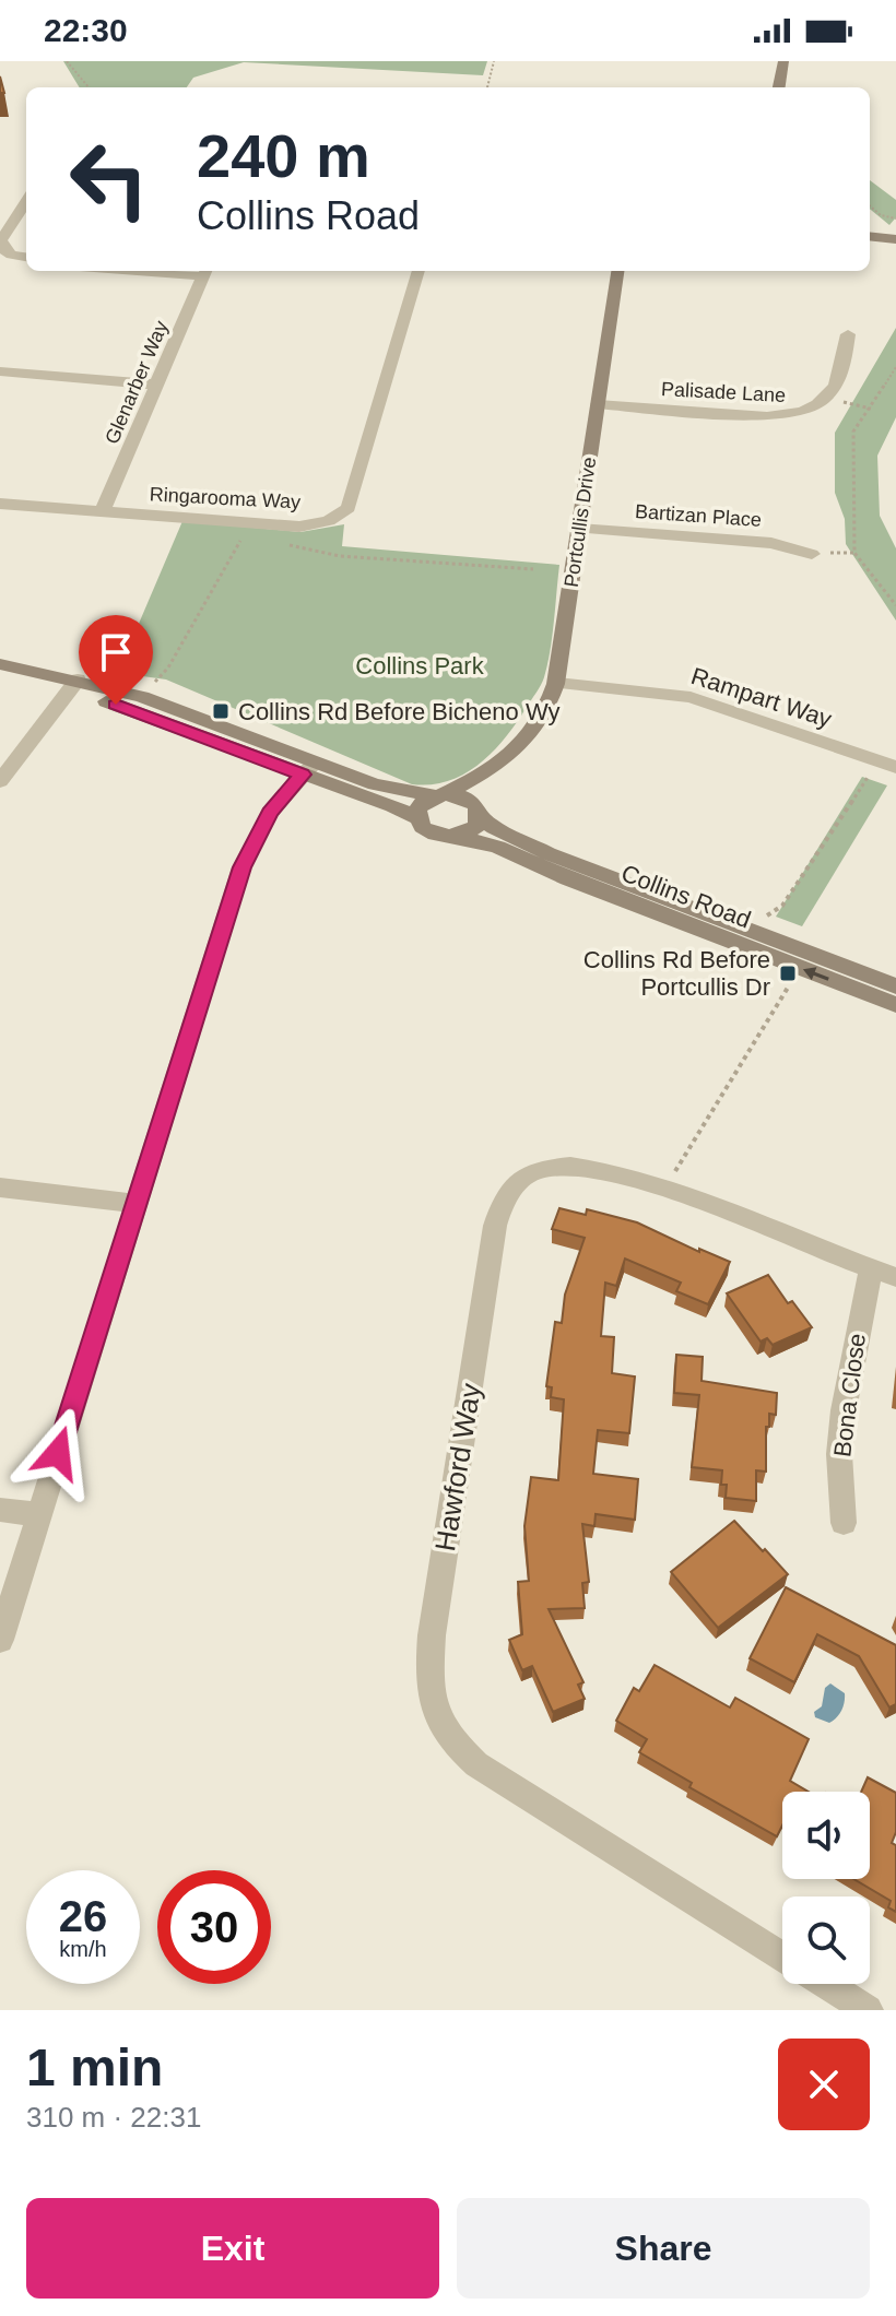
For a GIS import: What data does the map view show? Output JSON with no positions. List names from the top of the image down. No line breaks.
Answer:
{"streets":{"main road":["Portcullis Drive","Collins Road"],"street":["Glenarber Way","Palisade Lane","Ringarooma Way","Bartizan Place","Rampart Way","Bona Close","Hawford Way"]},"crossings":[["Glenarber Way","Ringarooma Way"],["Palisade Lane","Portcullis Drive"],["Bartizan Place","Portcullis Drive"],["Portcullis Drive","Rampart Way"],["Portcullis Drive","Collins Road"],["Bona Close","Hawford Way"]],"parks":["Collins Park"],"places":{"transit":["Collins Rd Before Bicheno Wy","Collins Rd Before Portcullis Dr"]},"page":{"status":"22:30","turn":["240 m","Collins Road"],"speed":"26 km/h","limit":"30","heading":["1 min","310 m · 22:31"],"buttons":["Exit","Share"]}}
